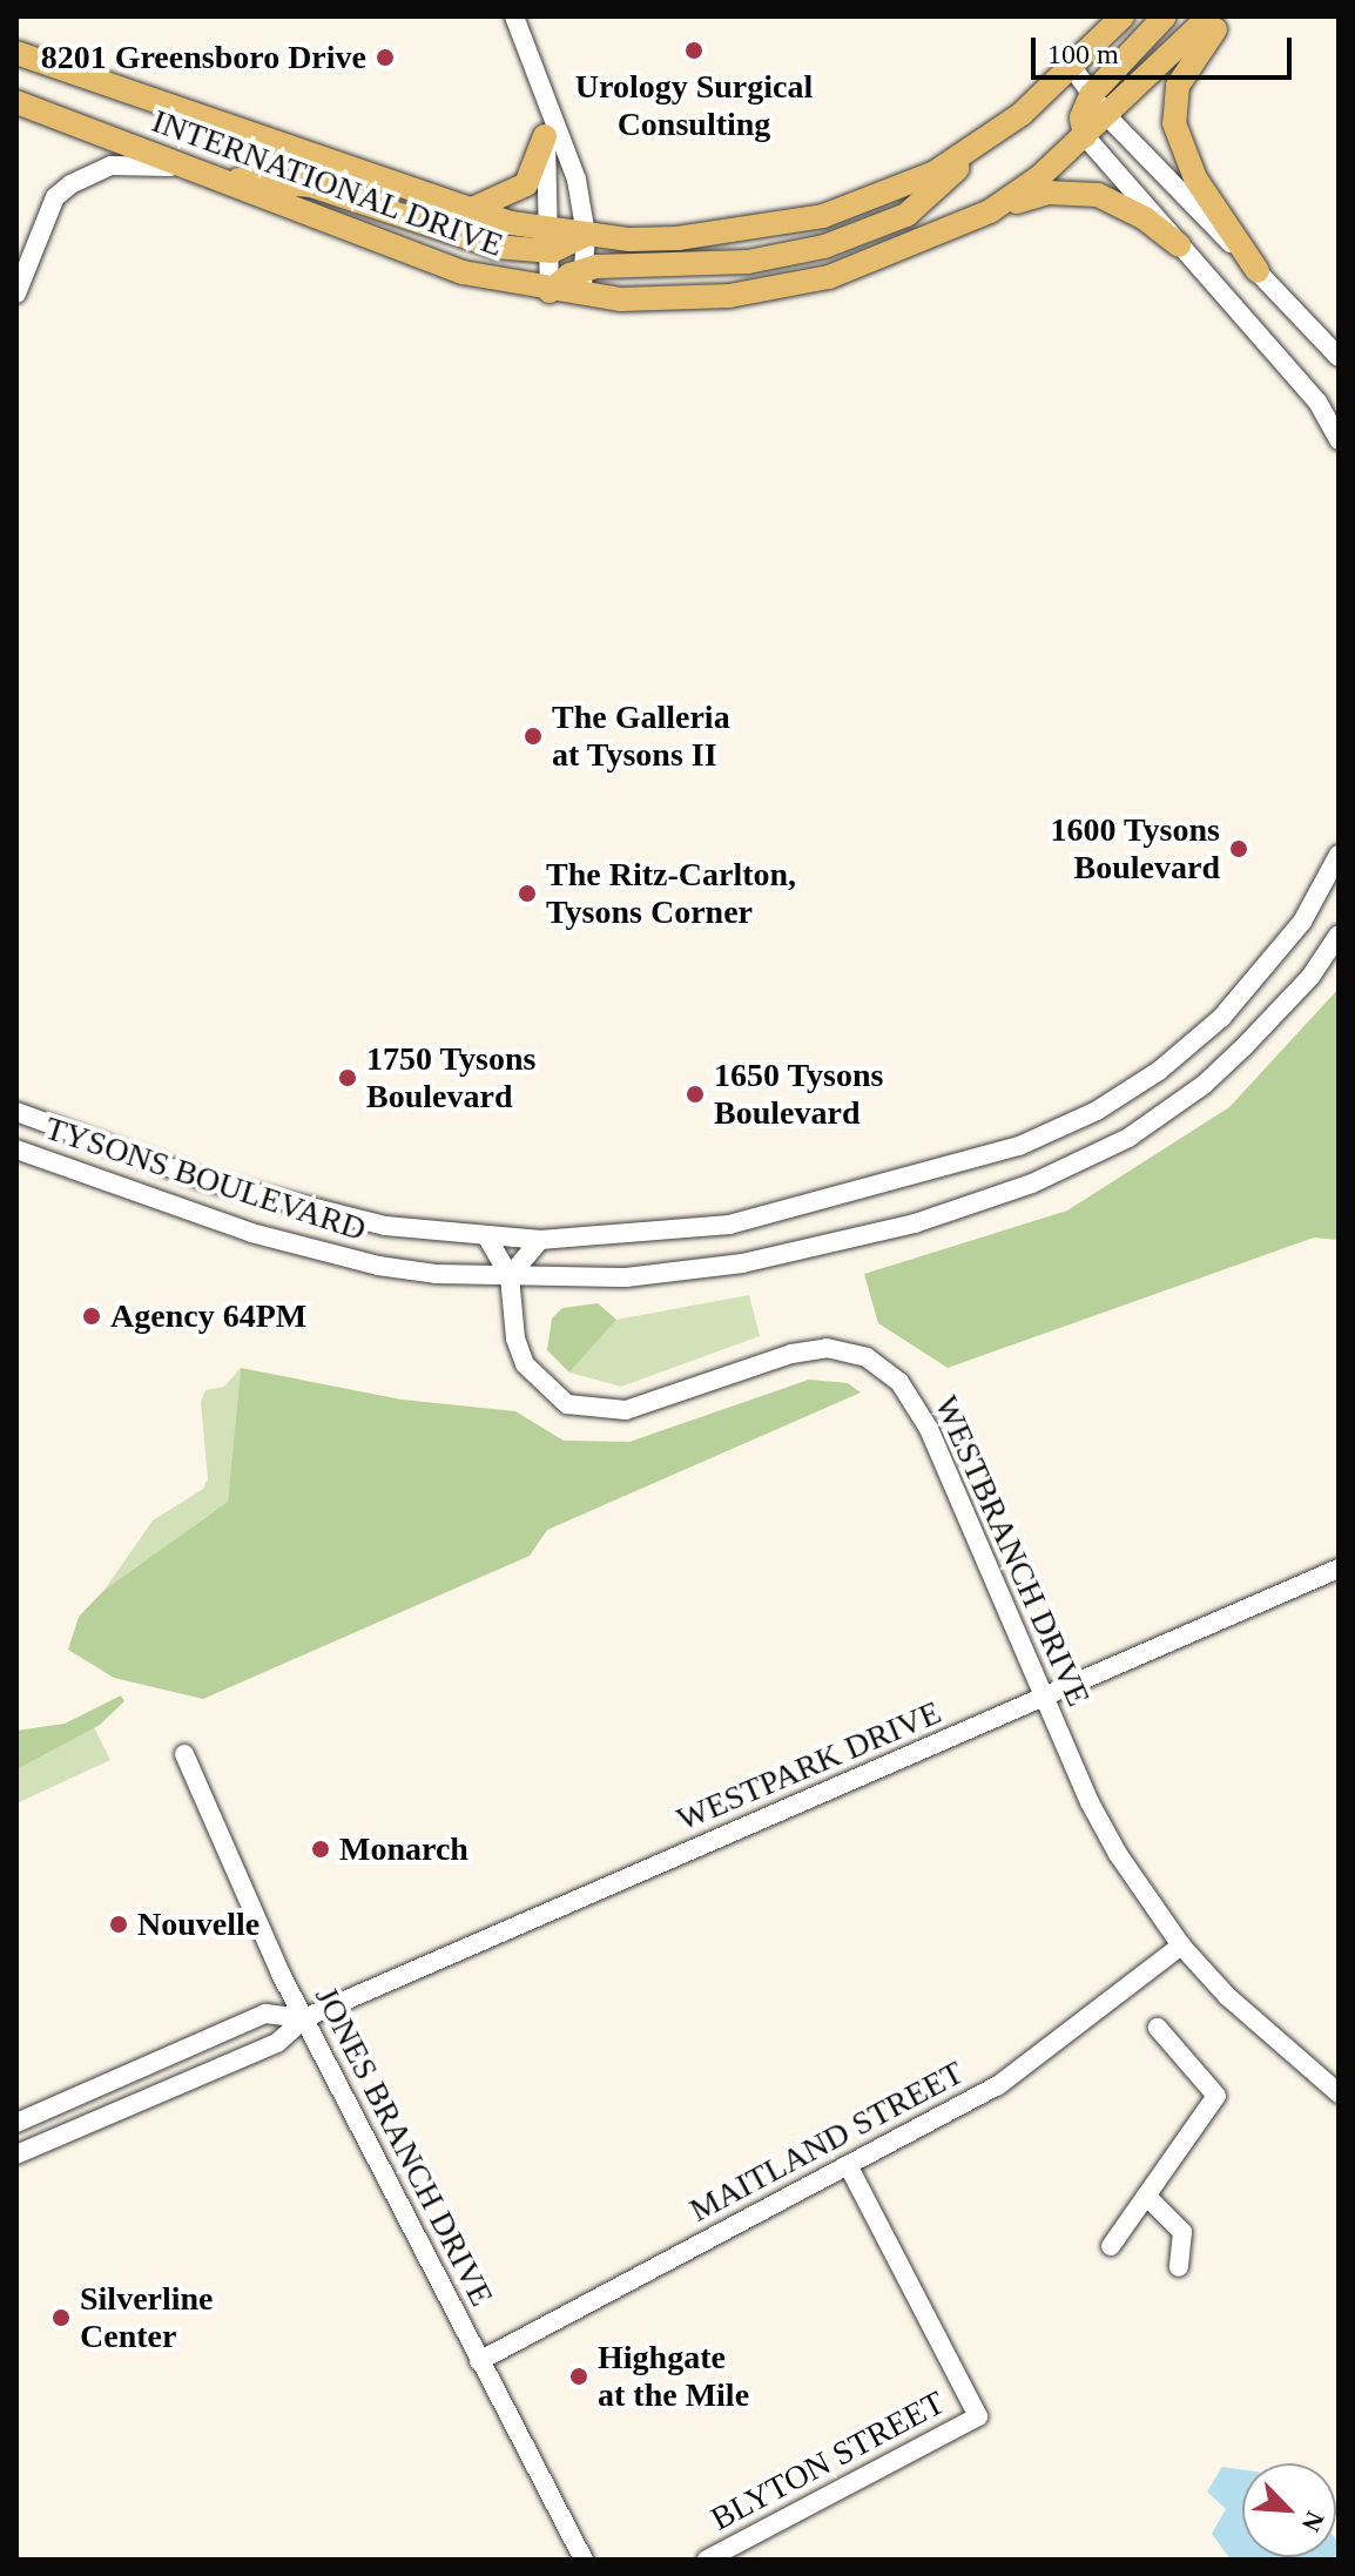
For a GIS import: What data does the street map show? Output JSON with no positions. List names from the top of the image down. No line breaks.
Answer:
{"streets":{"main road":["INTERNATIONAL DRIVE"],"street":["TYSONS BOULEVARD","WESTBRANCH DRIVE","WESTPARK DRIVE","MAITLAND STREET","JONES BRANCH DRIVE","BLYTON STREET"]},"crossings":[["TYSONS BOULEVARD","WESTBRANCH DRIVE"],["WESTBRANCH DRIVE","WESTPARK DRIVE"],["WESTBRANCH DRIVE","MAITLAND STREET"],["WESTPARK DRIVE","JONES BRANCH DRIVE"],["MAITLAND STREET","JONES BRANCH DRIVE"],["MAITLAND STREET","BLYTON STREET"]],"places":["Urology Surgical Consulting","8201 Greensboro Drive","The Galleria at Tysons II","1600 Tysons Boulevard","The Ritz-Carlton, Tysons Corner","1750 Tysons Boulevard","1650 Tysons Boulevard","Agency 64PM","Monarch","Nouvelle","Silverline Center","Highgate at the Mile"],"scale_bar":"100 m","north":"bottom right"}
